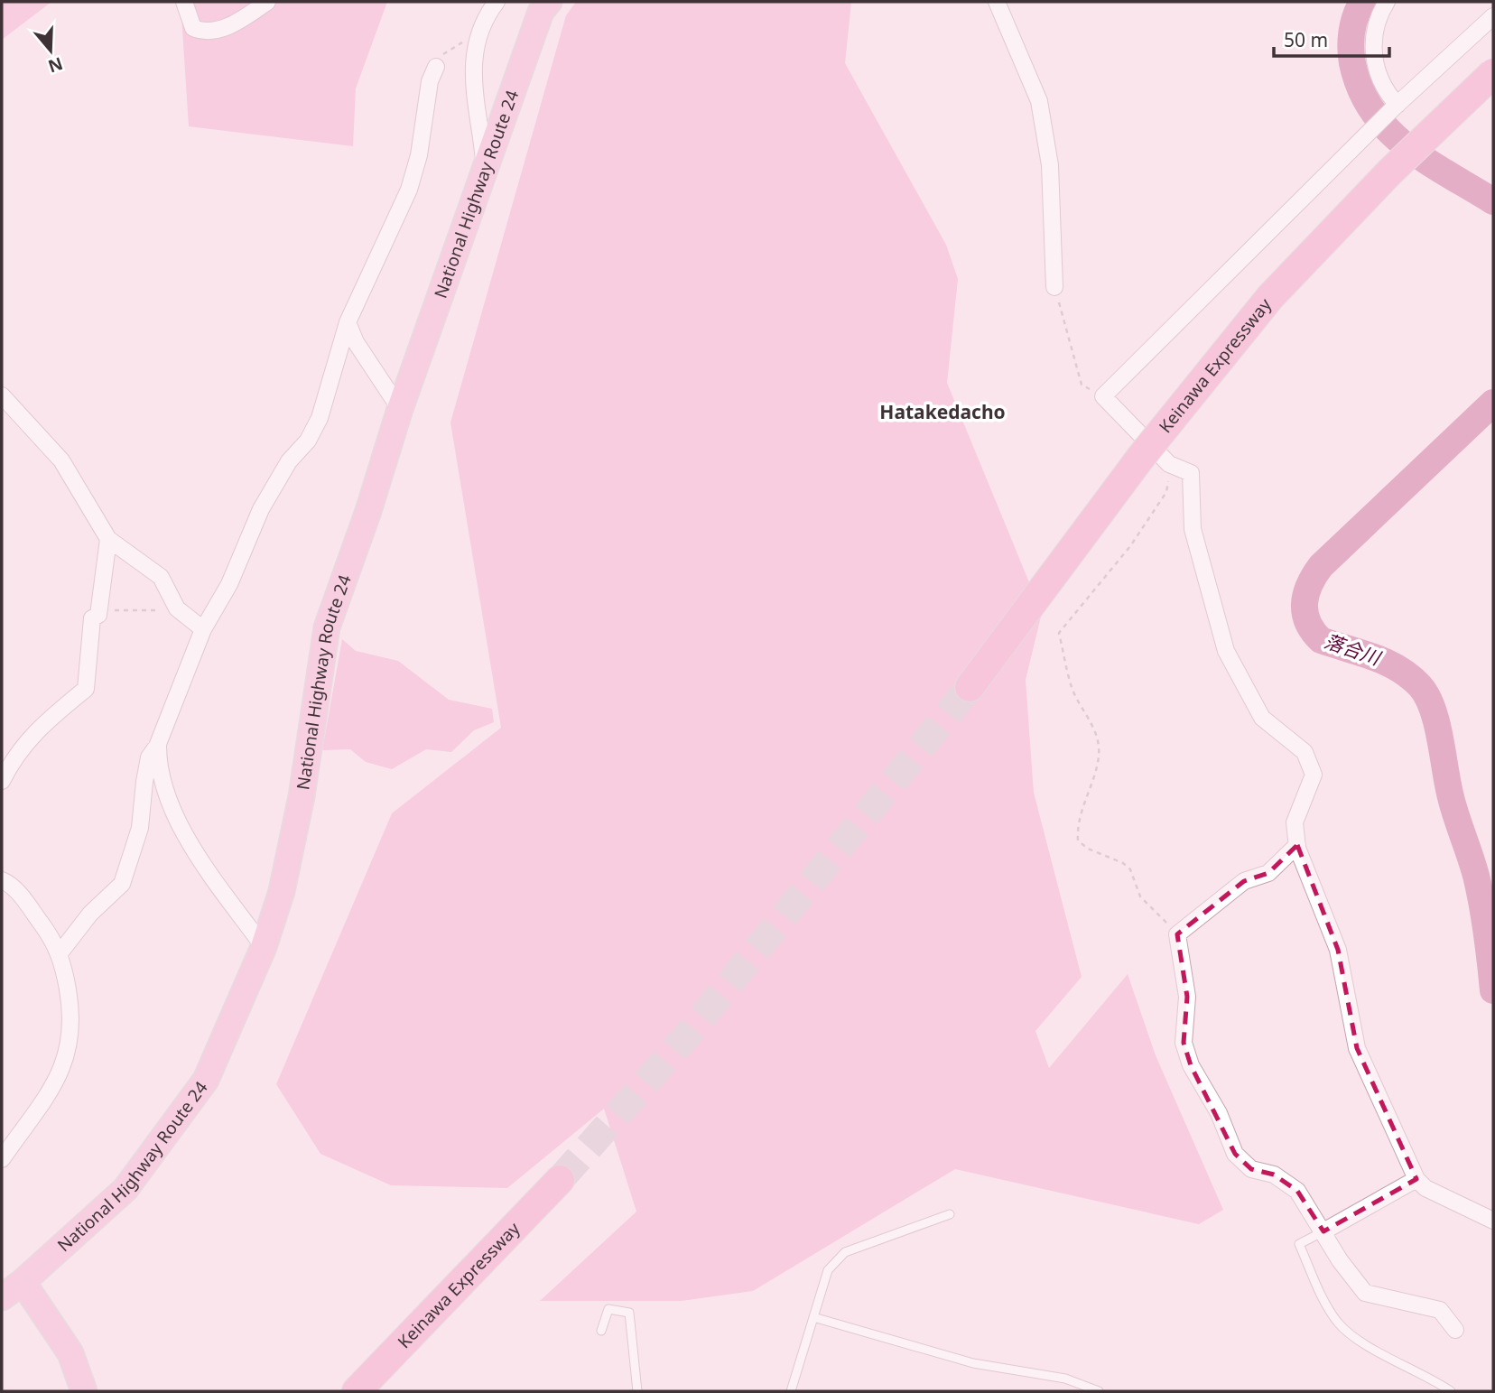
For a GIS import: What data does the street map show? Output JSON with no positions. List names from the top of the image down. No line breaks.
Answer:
{"streets":{"highway":["National Highway Route 24","Keinawa Expressway"]},"districts":["Hatakedacho"],"water":["落合川"],"scale_bar":"50 m","north":"bottom"}
